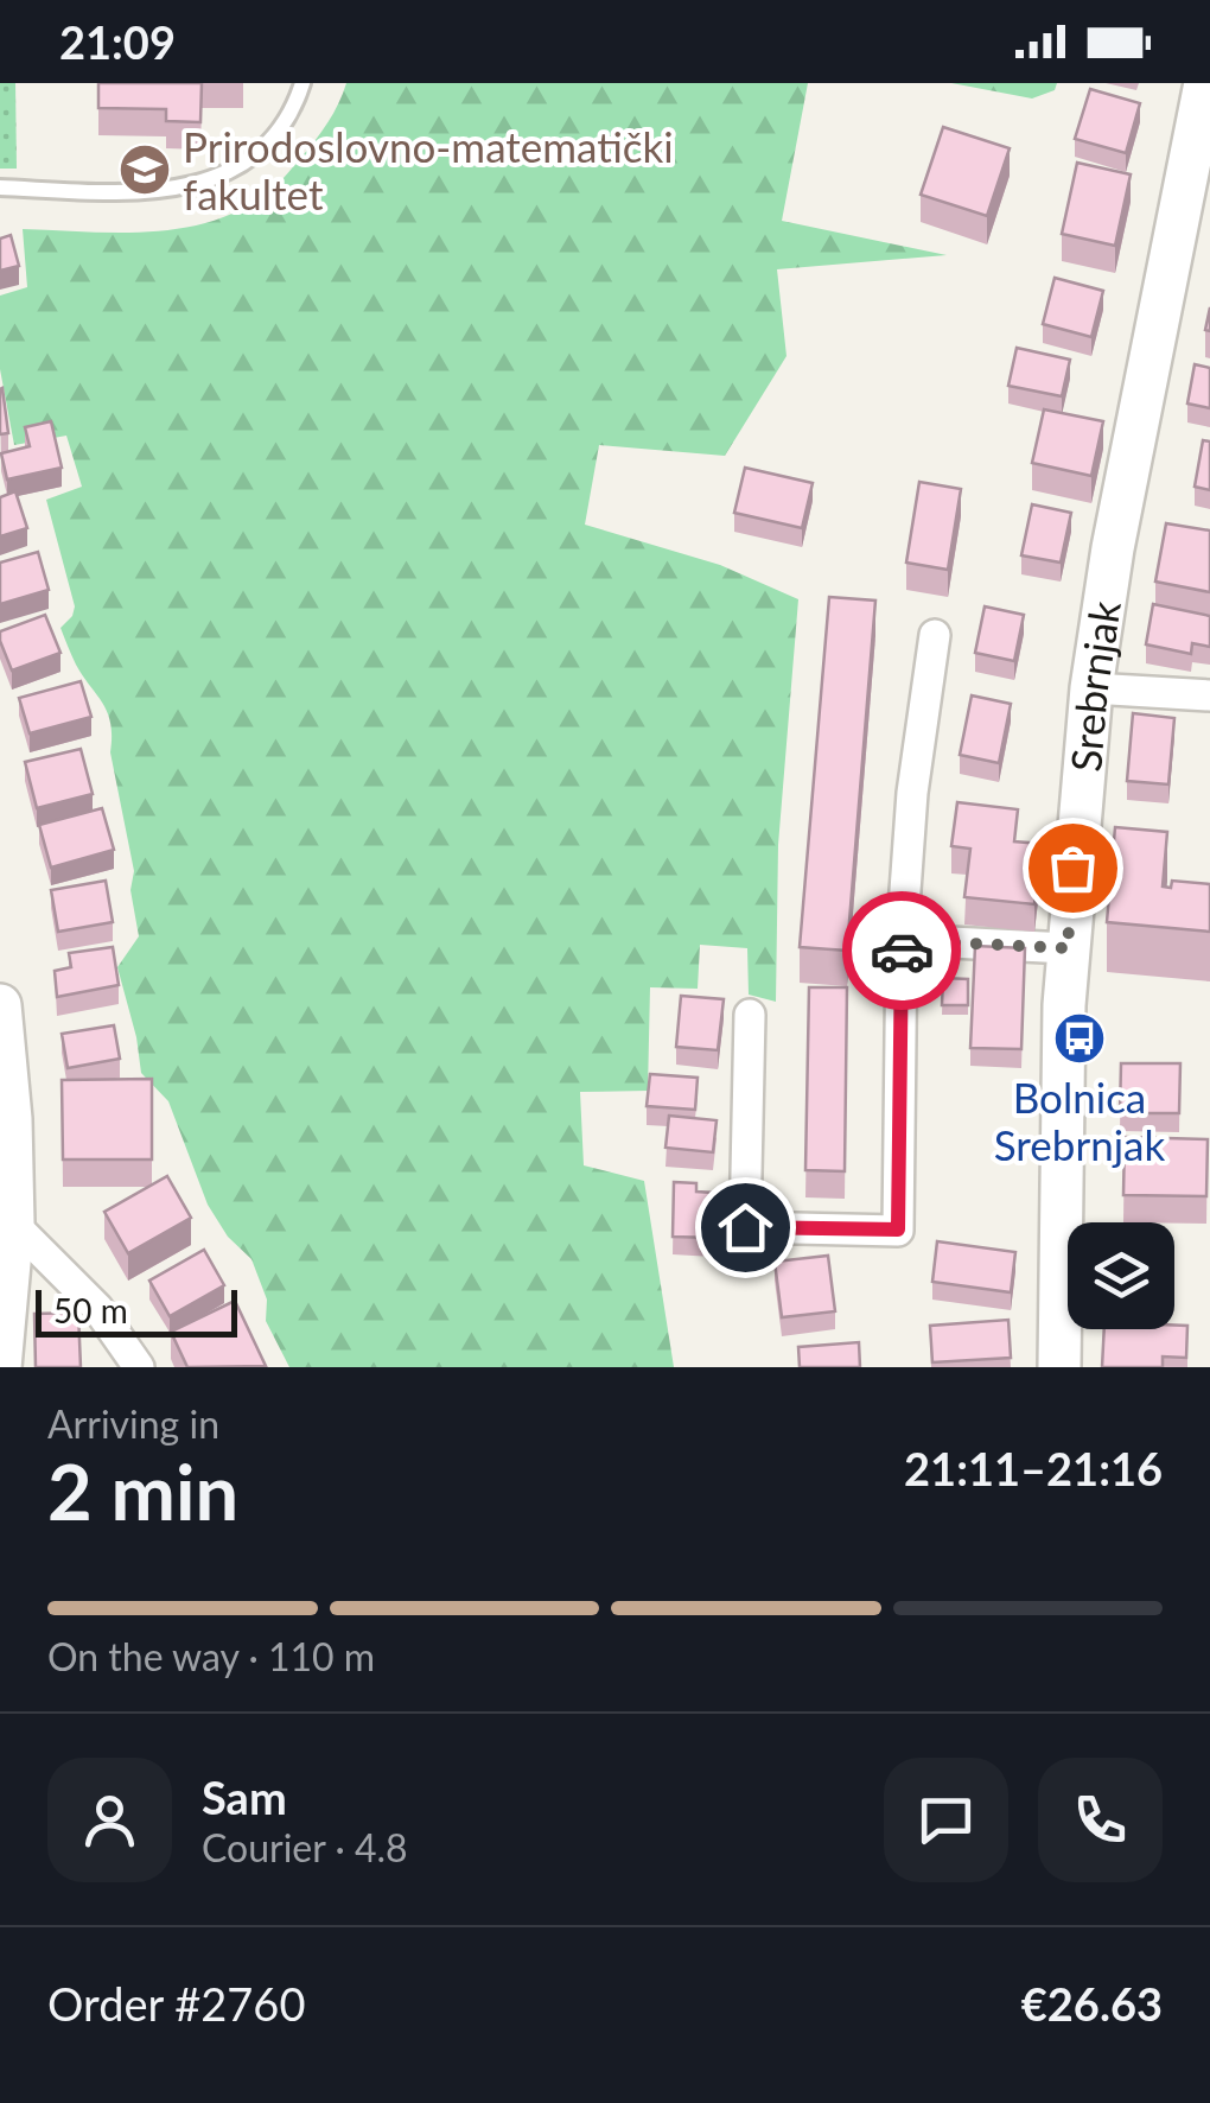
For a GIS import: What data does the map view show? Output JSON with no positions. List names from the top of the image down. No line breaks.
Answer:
{"streets":{"main road":["Srebrnjak"]},"places":{"school or university":["Prirodoslovno-matematički fakultet"],"bus stop":["Bolnica Srebrnjak"]},"scale_bar":"50 m","page":{"status":"21:09","scale":"50 m","heading":["2 min","Arriving in","21:11–21:16"],"panel":["Sam","Courier · 4.8","Order #2760","€26.63"],"bar":"On the way · 110 m"}}
